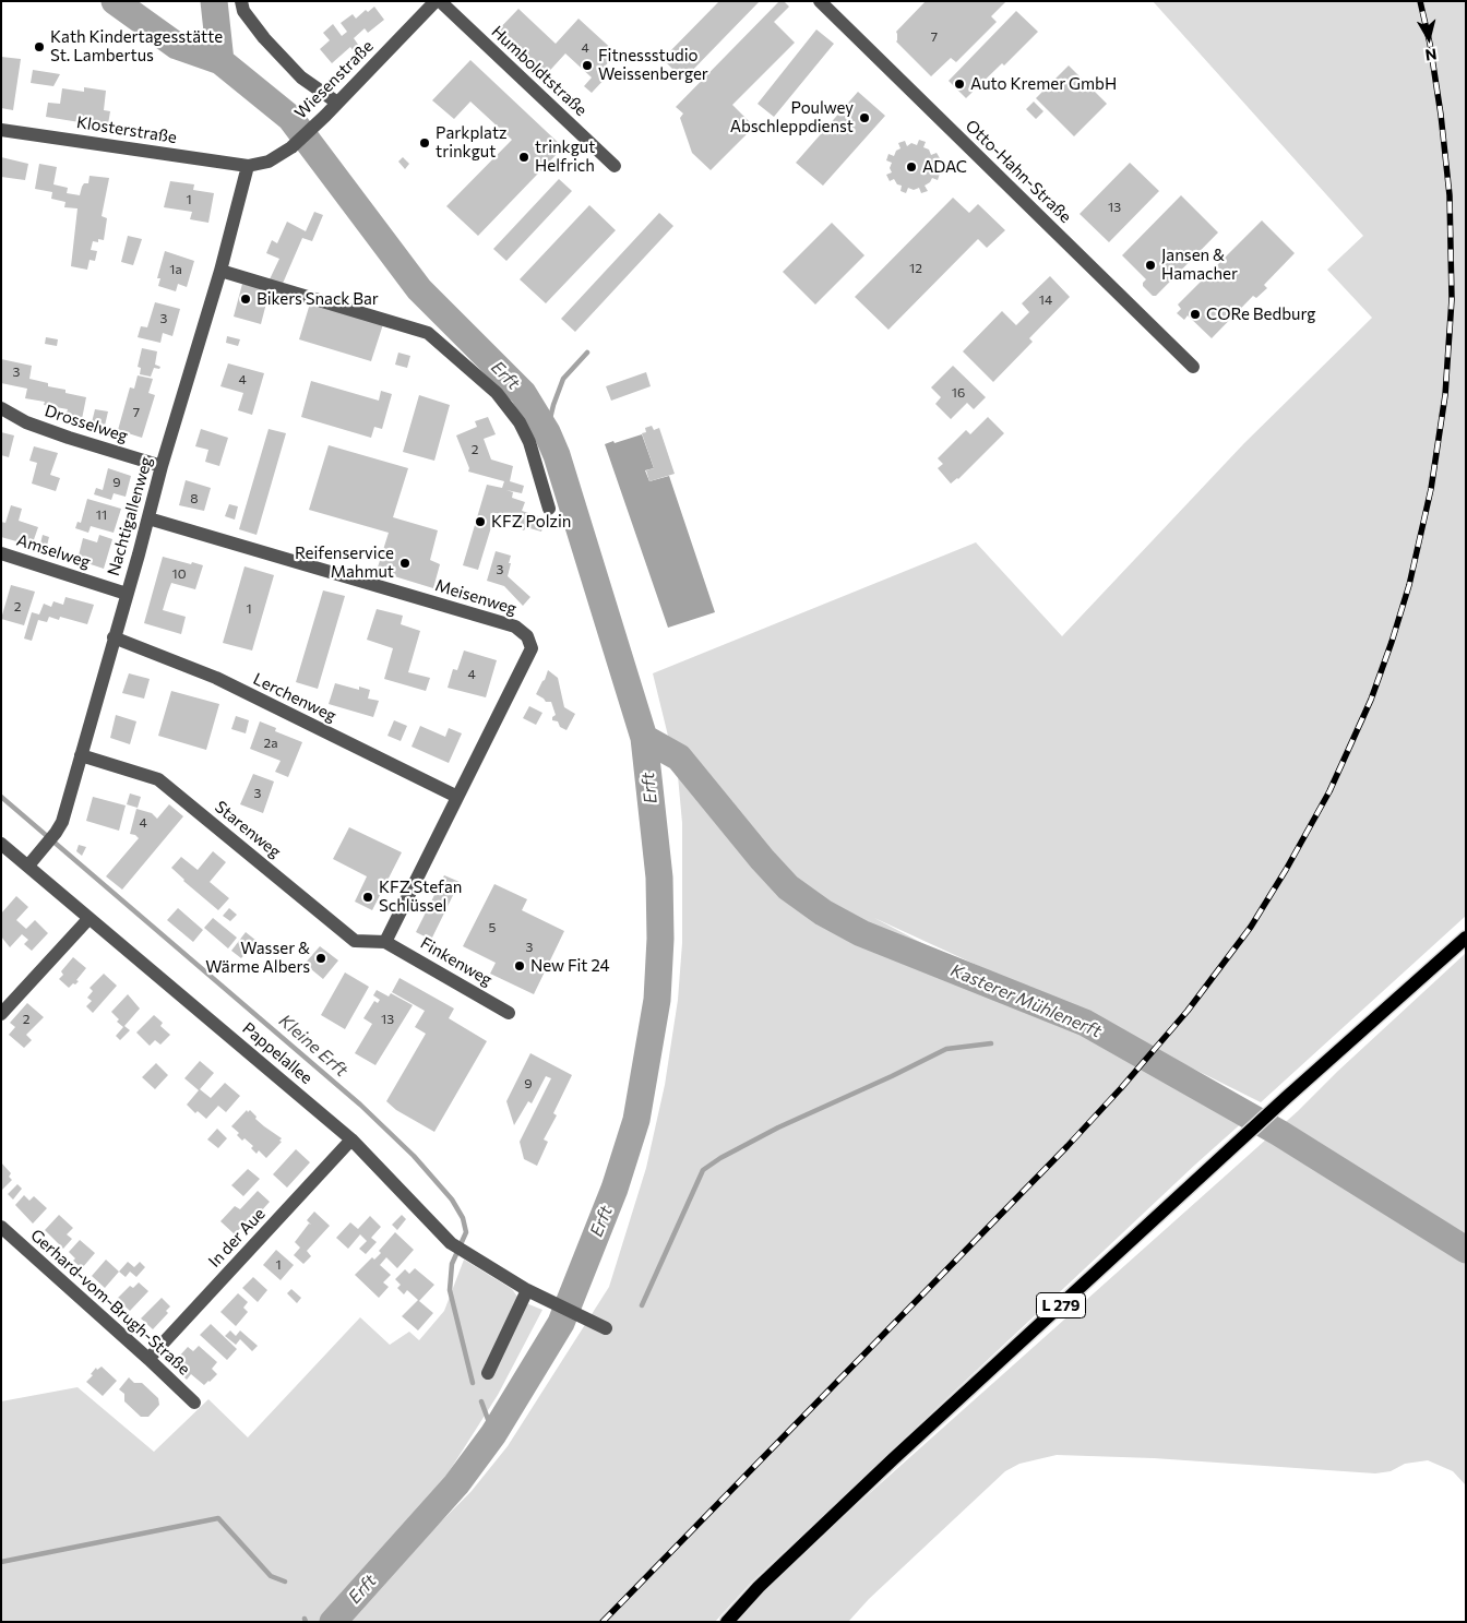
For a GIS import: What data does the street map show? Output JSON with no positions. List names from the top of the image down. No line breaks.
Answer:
{"streets":{"main road":["L 279"],"street":["Humboldtstraße","Wiesenstraße","Klosterstraße","Otto-Hahn-Straße","Drosselweg","Nachtigallenweg","Amselweg","Meisenweg","Lerchenweg","Starenweg","Finkenweg","Pappelallee","In der Aue","Gerhard-vom-Brugh-Straße"]},"crossings":[["Humboldtstraße","Wiesenstraße"],["Wiesenstraße","Klosterstraße"],["Wiesenstraße","Nachtigallenweg"],["Klosterstraße","Nachtigallenweg"],["Drosselweg","Nachtigallenweg"],["Nachtigallenweg","Amselweg"],["Nachtigallenweg","Meisenweg"],["Nachtigallenweg","Lerchenweg"],["Nachtigallenweg","Starenweg"],["Nachtigallenweg","Pappelallee"],["Meisenweg","Lerchenweg"],["Meisenweg","Starenweg"],["Meisenweg","Finkenweg"],["Starenweg","Finkenweg"],["Pappelallee","In der Aue"],["In der Aue","Gerhard-vom-Brugh-Straße"]],"water":["Erft","Kasterer Mühlenerft","Kleine Erft"],"places":["Kath Kindertagesstätte St. Lambertus","Fitnessstudio Weissenberger","Auto Kremer GmbH","Poulwey Abschleppdienst","Parkplatz trinkgut","trinkgut Helfrich","ADAC","Jansen & Hamacher","Bikers Snack Bar","CORe Bedburg","KFZ Polzin","Reifenservice Mahmut","KFZ Stefan Schlüssel","Wasser & Wärme Albers","New Fit 24"],"house_numbers":["7","4","1","13","12","1a","14","3","3","4","16","7","2","9","8","11","3","10","2","1","4","2a","3","4","5","3","2","13","9","1"],"north":"bottom"}
